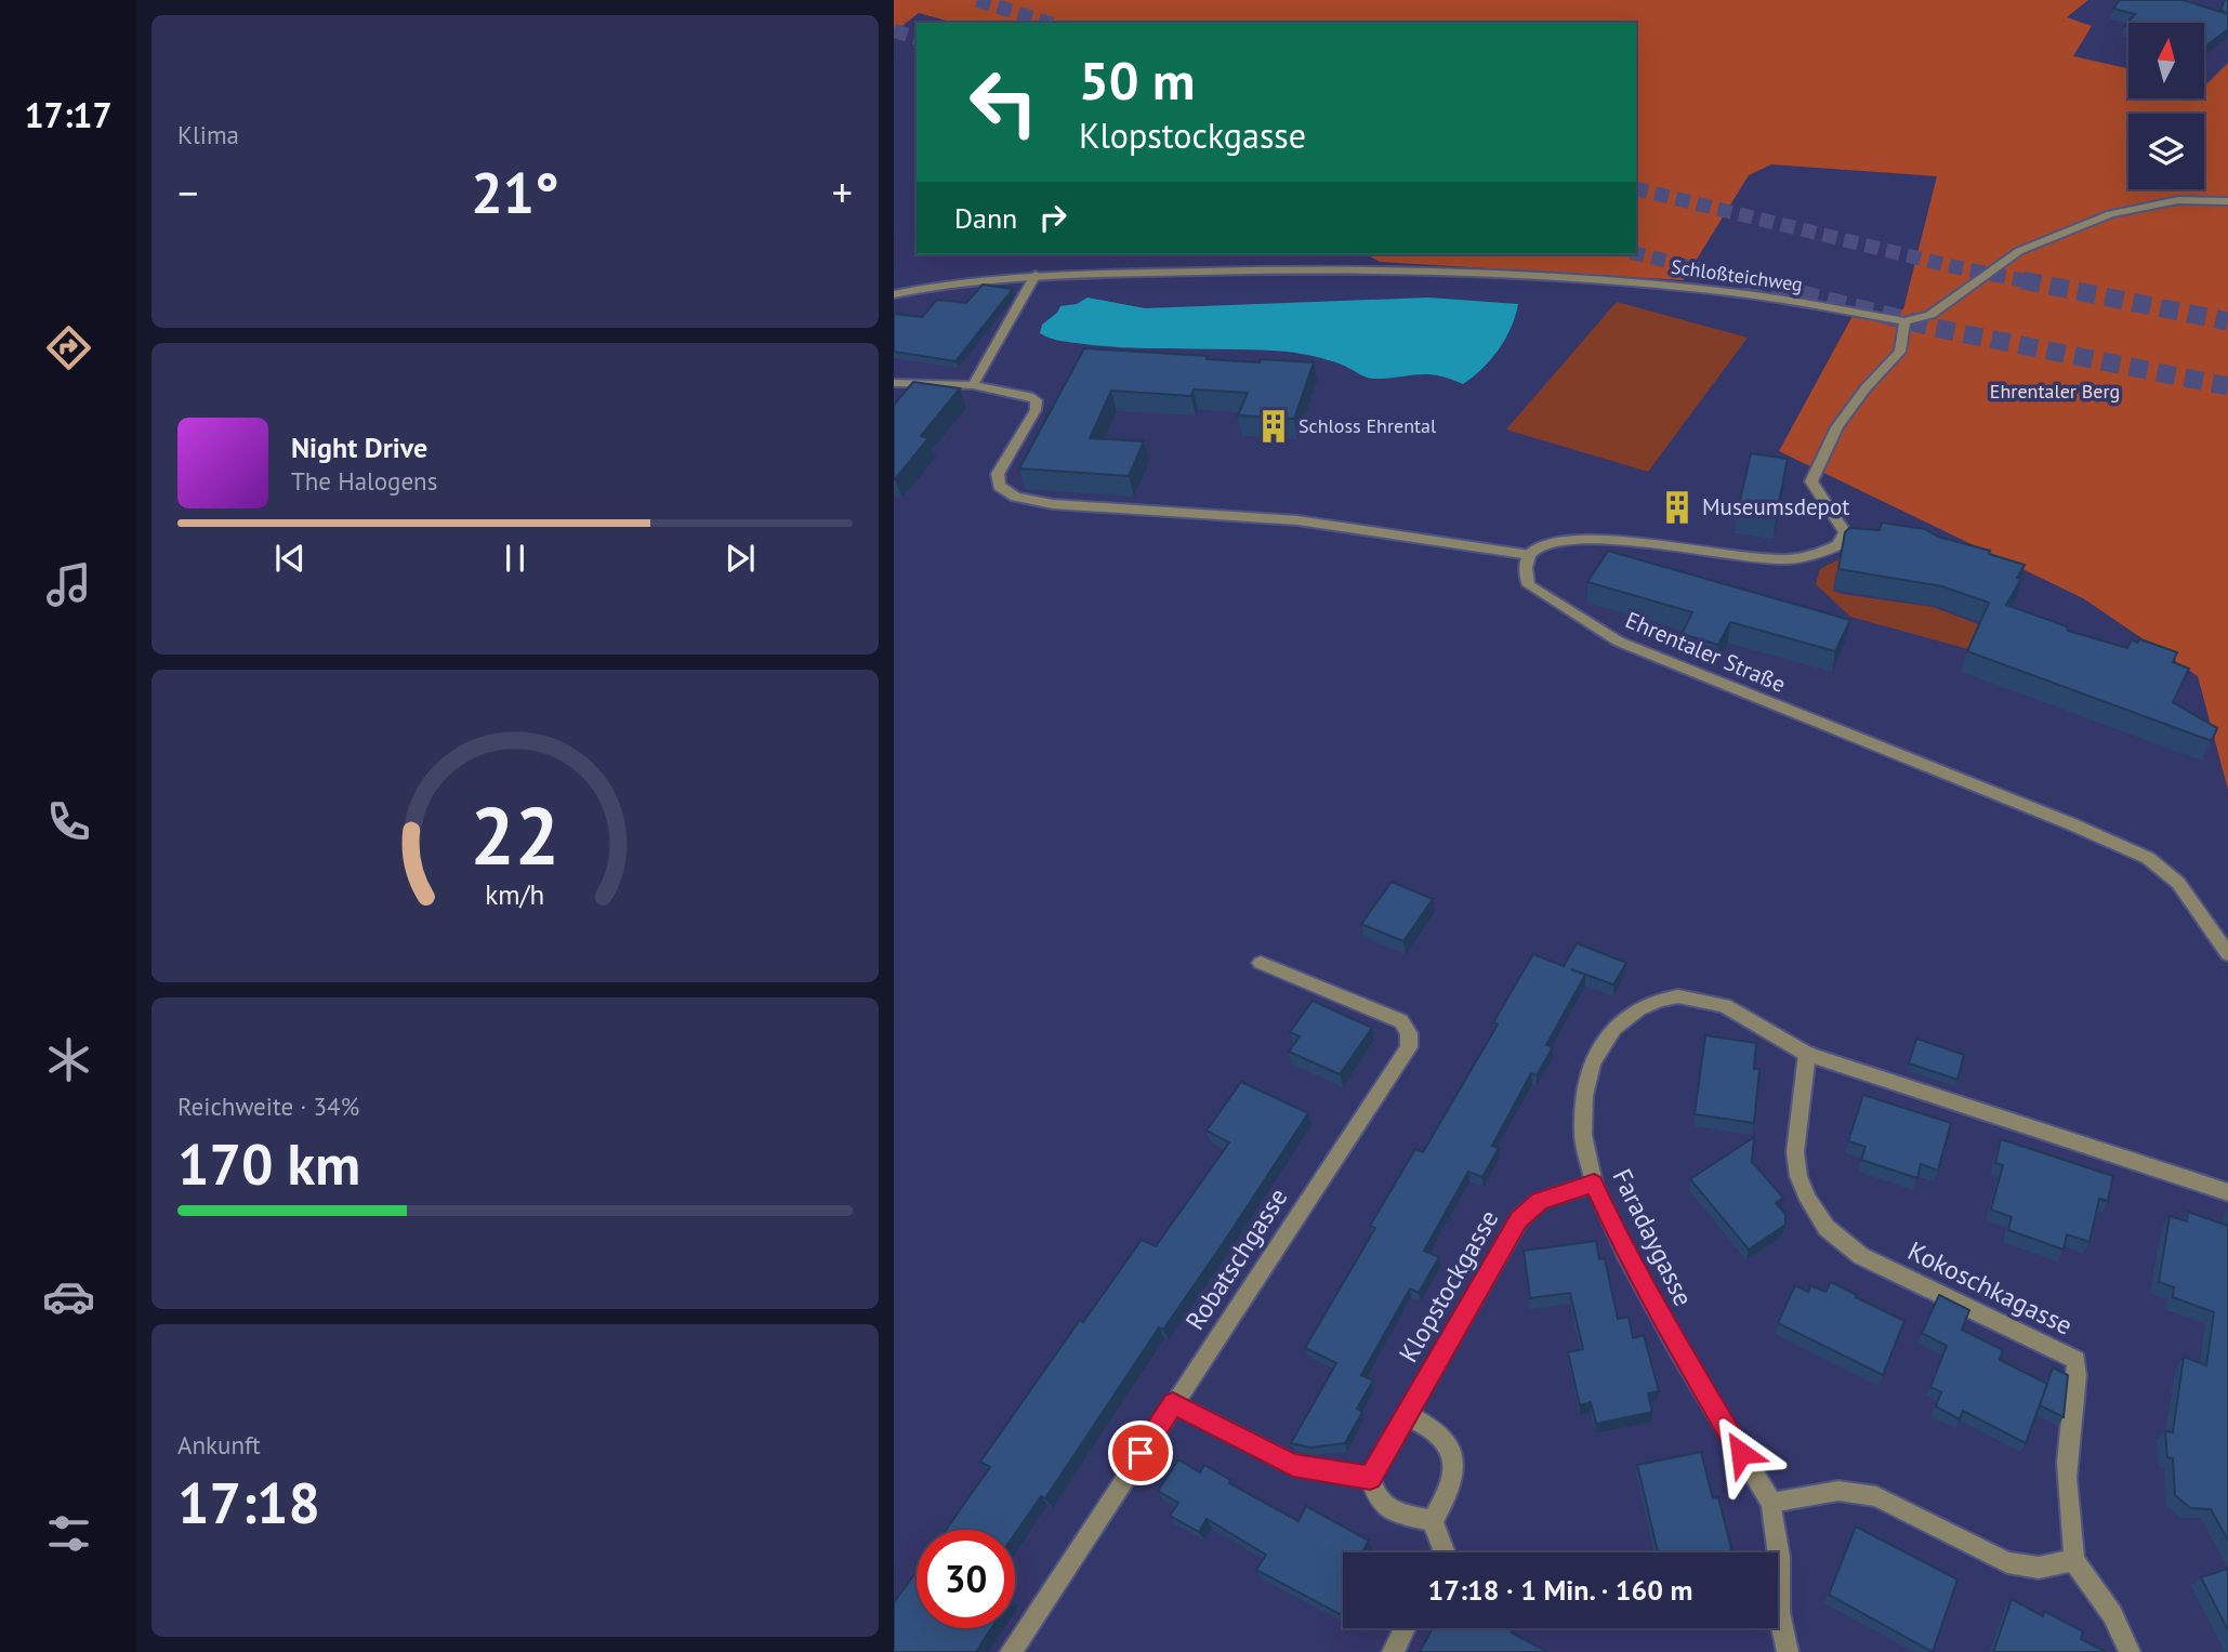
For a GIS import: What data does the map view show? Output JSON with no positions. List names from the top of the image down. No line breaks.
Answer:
{"streets":{"street":["Schloßteichweg","Ehrentaler Straße","Faradaygasse","Robatschgasse","Klopstockgasse","Kokoschkagasse"]},"crossings":[["Faradaygasse","Klopstockgasse"],["Faradaygasse","Kokoschkagasse"]],"parks":["Ehrentaler Berg"],"places":{"building":["Schloss Ehrental","Museumsdepot"]},"north":"top","page":{"tabs":"17:17","tile":["Klima",["Reichweite · 34%","170 km"],["Ankunft","17:18"]],"turn":["50 m","Klopstockgasse"],"heat":["−","21°","+"],"then":"Dann","song":["Night Drive","The Halogens"],"limit":"30","trip":"17:18 · 1 Min. · 160 m","gauge":["22","km/h"]}}
